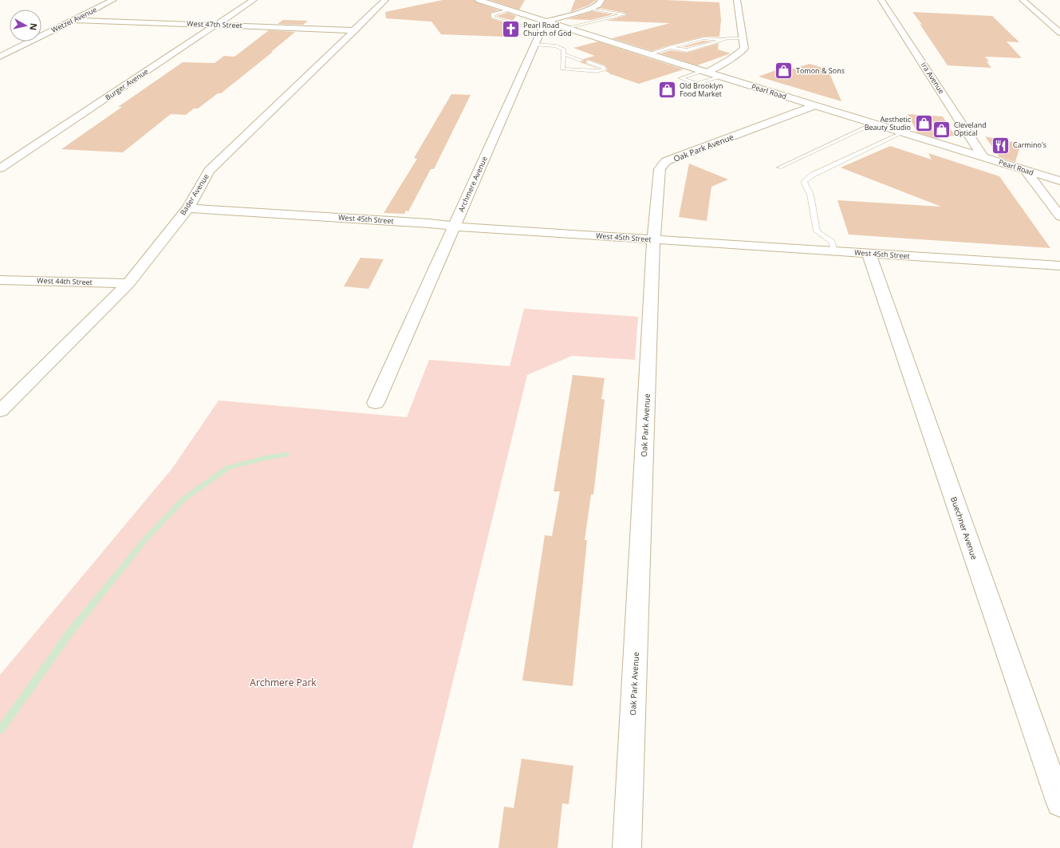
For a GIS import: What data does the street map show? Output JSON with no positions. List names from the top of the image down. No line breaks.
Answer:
{"streets":{"street":["Wetzel Avenue","West 47th Street","Ira Avenue","Burger Avenue","Pearl Road","Oak Park Avenue","Archmere Avenue","Bader Avenue","West 45th Street","West 44th Street","Buechner Avenue"]},"crossings":[["Wetzel Avenue","West 47th Street"],["West 47th Street","Burger Avenue"],["West 47th Street","Bader Avenue"],["Ira Avenue","Pearl Road"],["Pearl Road","Oak Park Avenue"],["Pearl Road","Archmere Avenue"],["Oak Park Avenue","West 45th Street"],["Archmere Avenue","West 45th Street"],["Bader Avenue","West 45th Street"],["Bader Avenue","West 44th Street"],["West 45th Street","Buechner Avenue"]],"parks":["Archmere Park"],"places":{"church":["Pearl Road Church of God"],"shop":["Tomon & Sons","Old Brooklyn Food Market","Aesthetic Beauty Studio","Cleveland Optical"],"restaurant":["Carmino's"]},"north":"right"}
